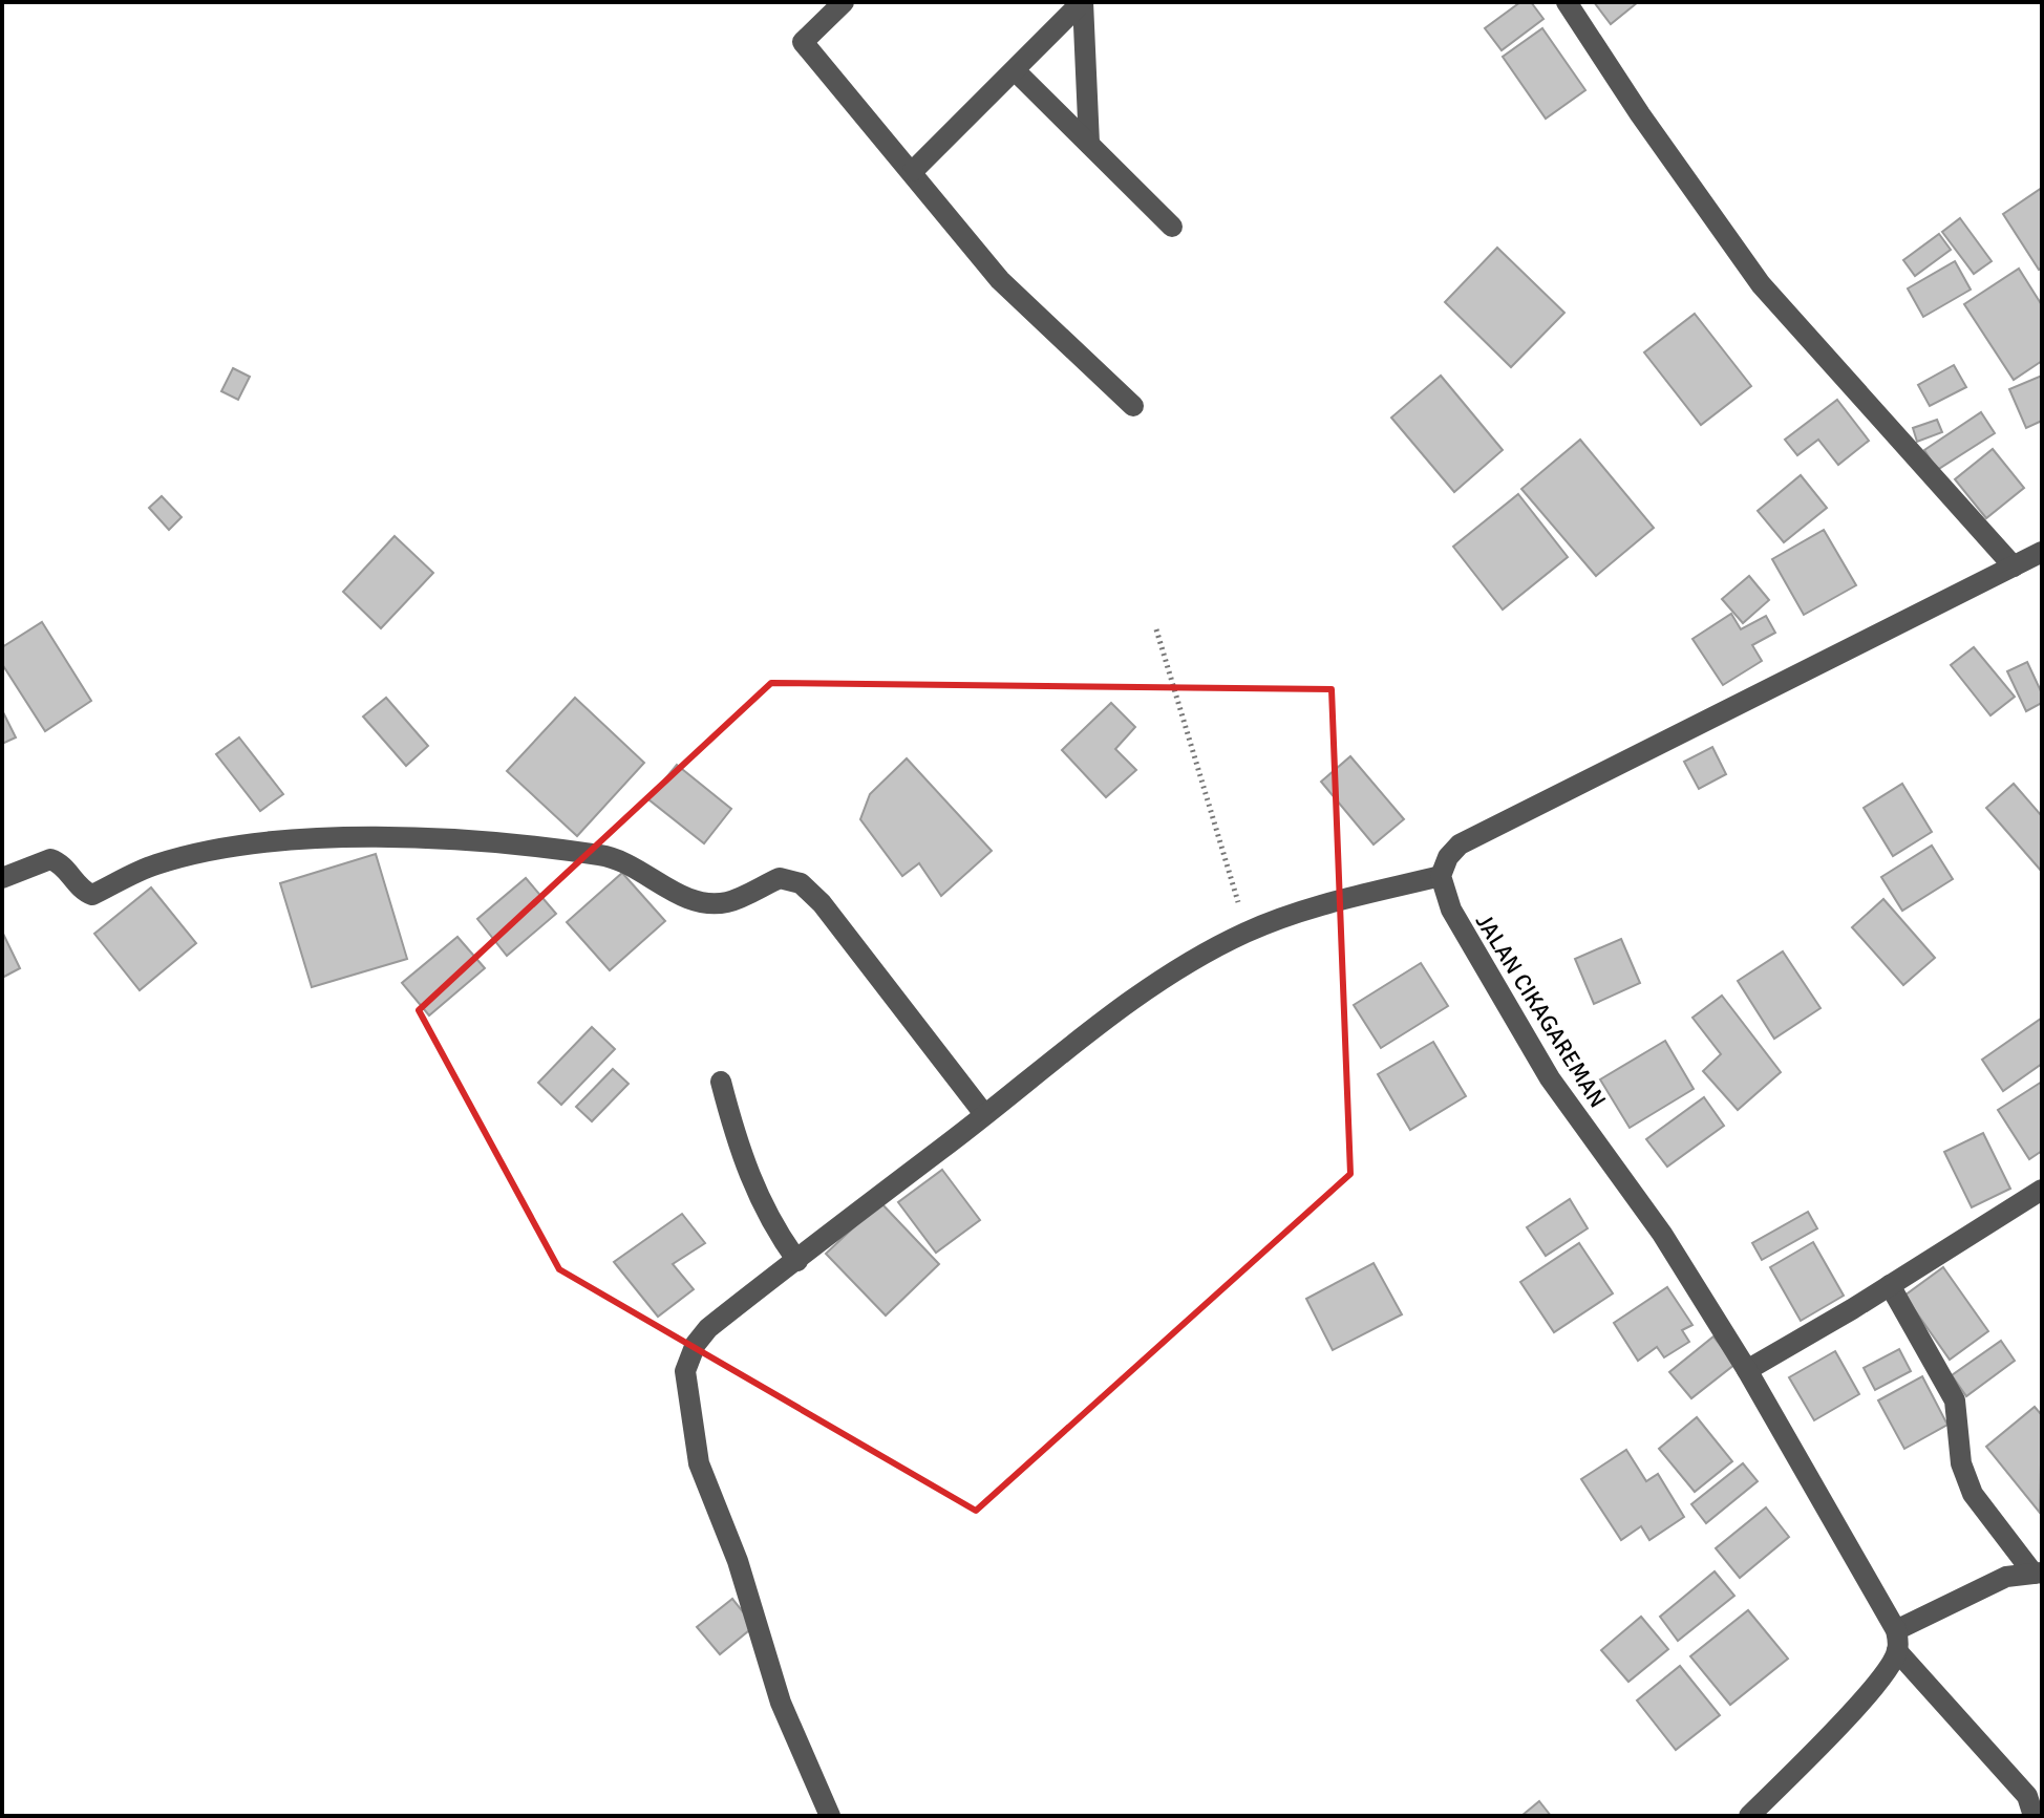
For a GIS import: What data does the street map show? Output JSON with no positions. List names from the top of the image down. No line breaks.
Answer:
{"streets":{"street":["JALAN CIKAGAREMAN"]}}
